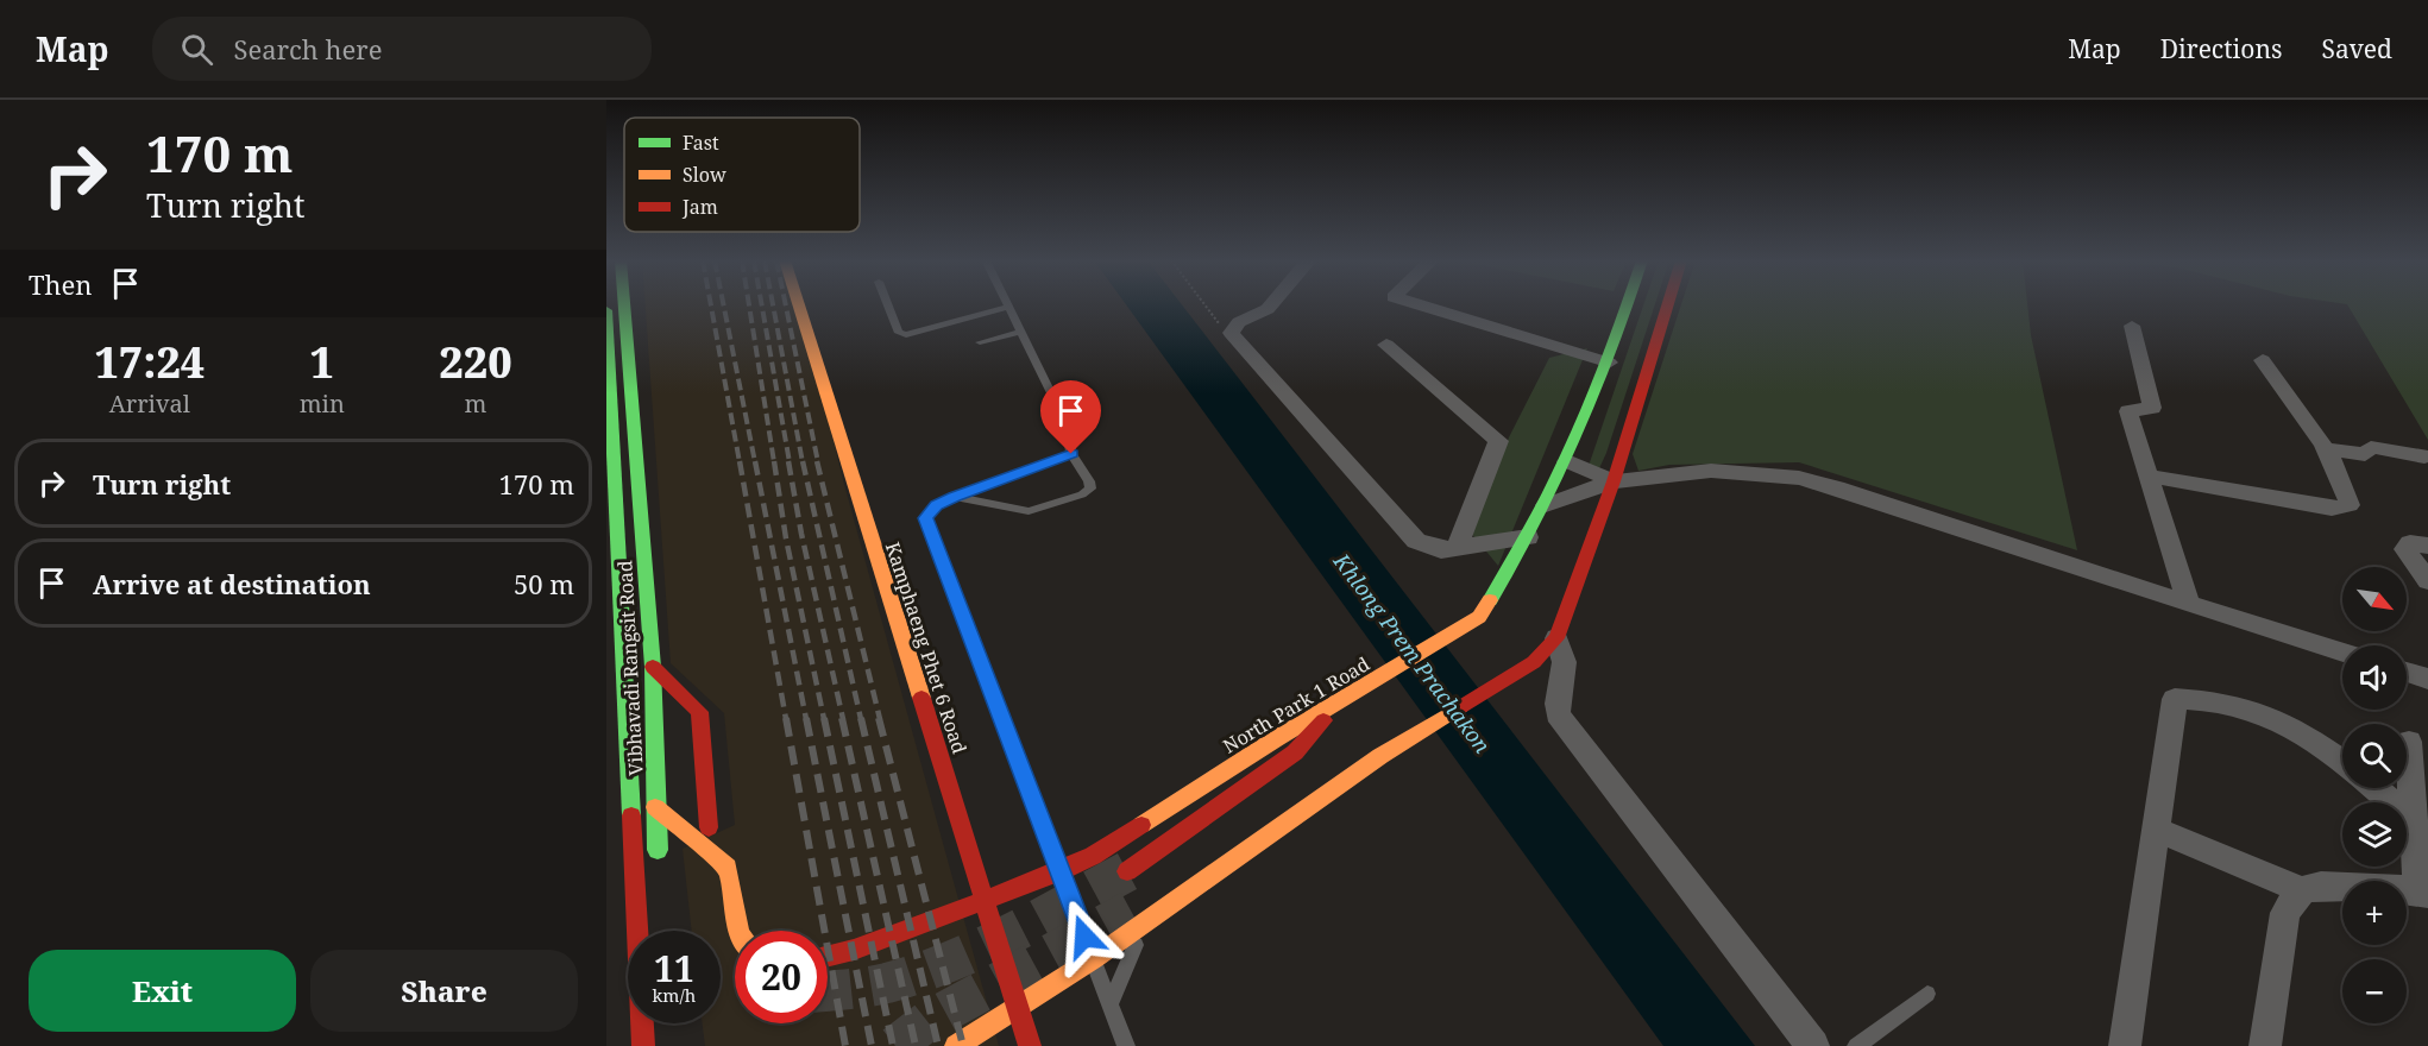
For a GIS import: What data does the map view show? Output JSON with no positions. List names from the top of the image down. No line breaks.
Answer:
{"streets":{"main road":["Kamphaeng Phet 6 Road","Vibhavadi Rangsit Road","North Park 1 Road"]},"crossings":[["Kamphaeng Phet 6 Road","North Park 1 Road"]],"water":["Khlong Prem Prachakon"],"legend":["Fast","Slow","Jam"],"north":"bottom right","page":{"header":"Map","search":"Search here","nav":["Map","Directions","Saved"],"turn":["170 m","Turn right"],"then":"Then","eta":["17:24","Arrival","1","min","220","m"],"list":[{"name":"Turn right","value":"170 m"},{"name":"Arrive at destination","value":"50 m"}],"map_buttons":["+","−"],"speed":"11 km/h","limit":"20","buttons":["Exit","Share"]}}
